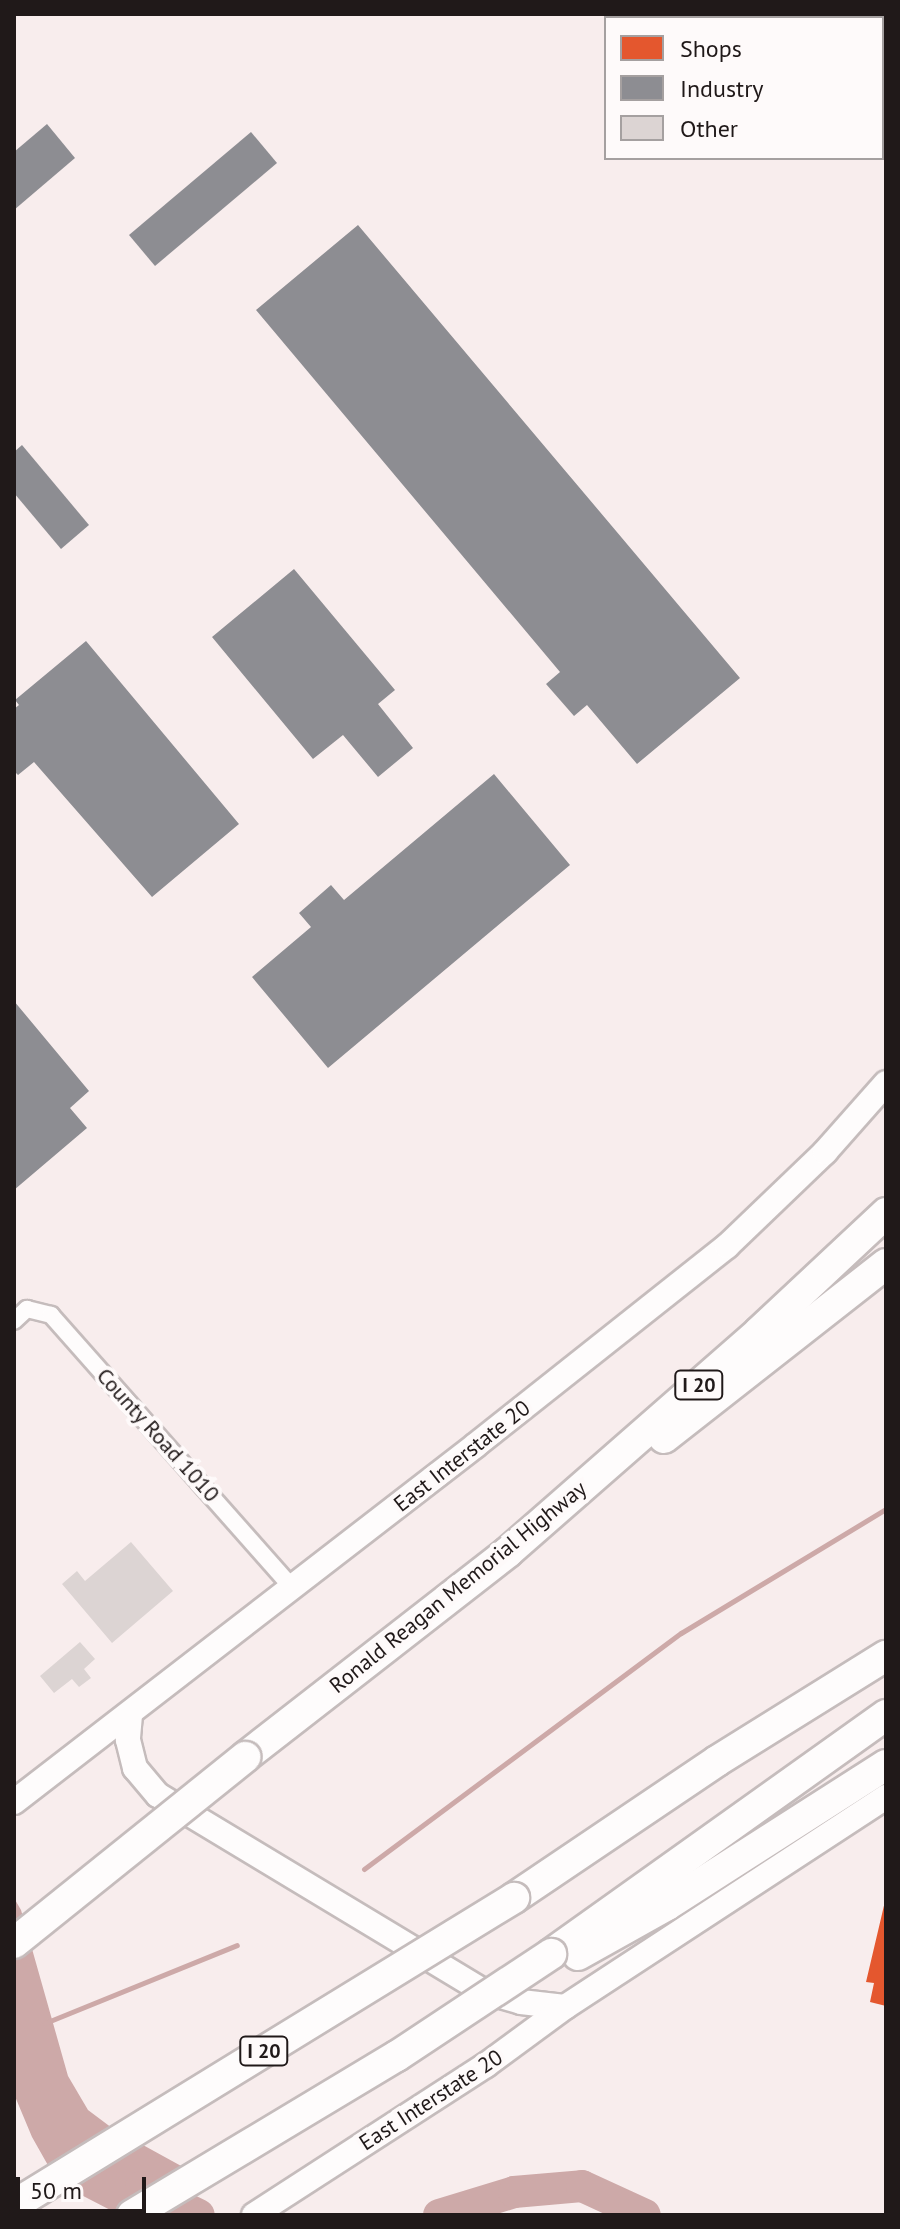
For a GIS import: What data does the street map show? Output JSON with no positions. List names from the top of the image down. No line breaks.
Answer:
{"streets":{"highway":["I 20","Ronald Reagan Memorial Highway"],"main road":["East Interstate 20"],"street":["County Road 1010"]},"crossings":[["County Road 1010","East Interstate 20"]],"legend":["Shops","Industry","Other"],"scale_bar":"50 m"}
